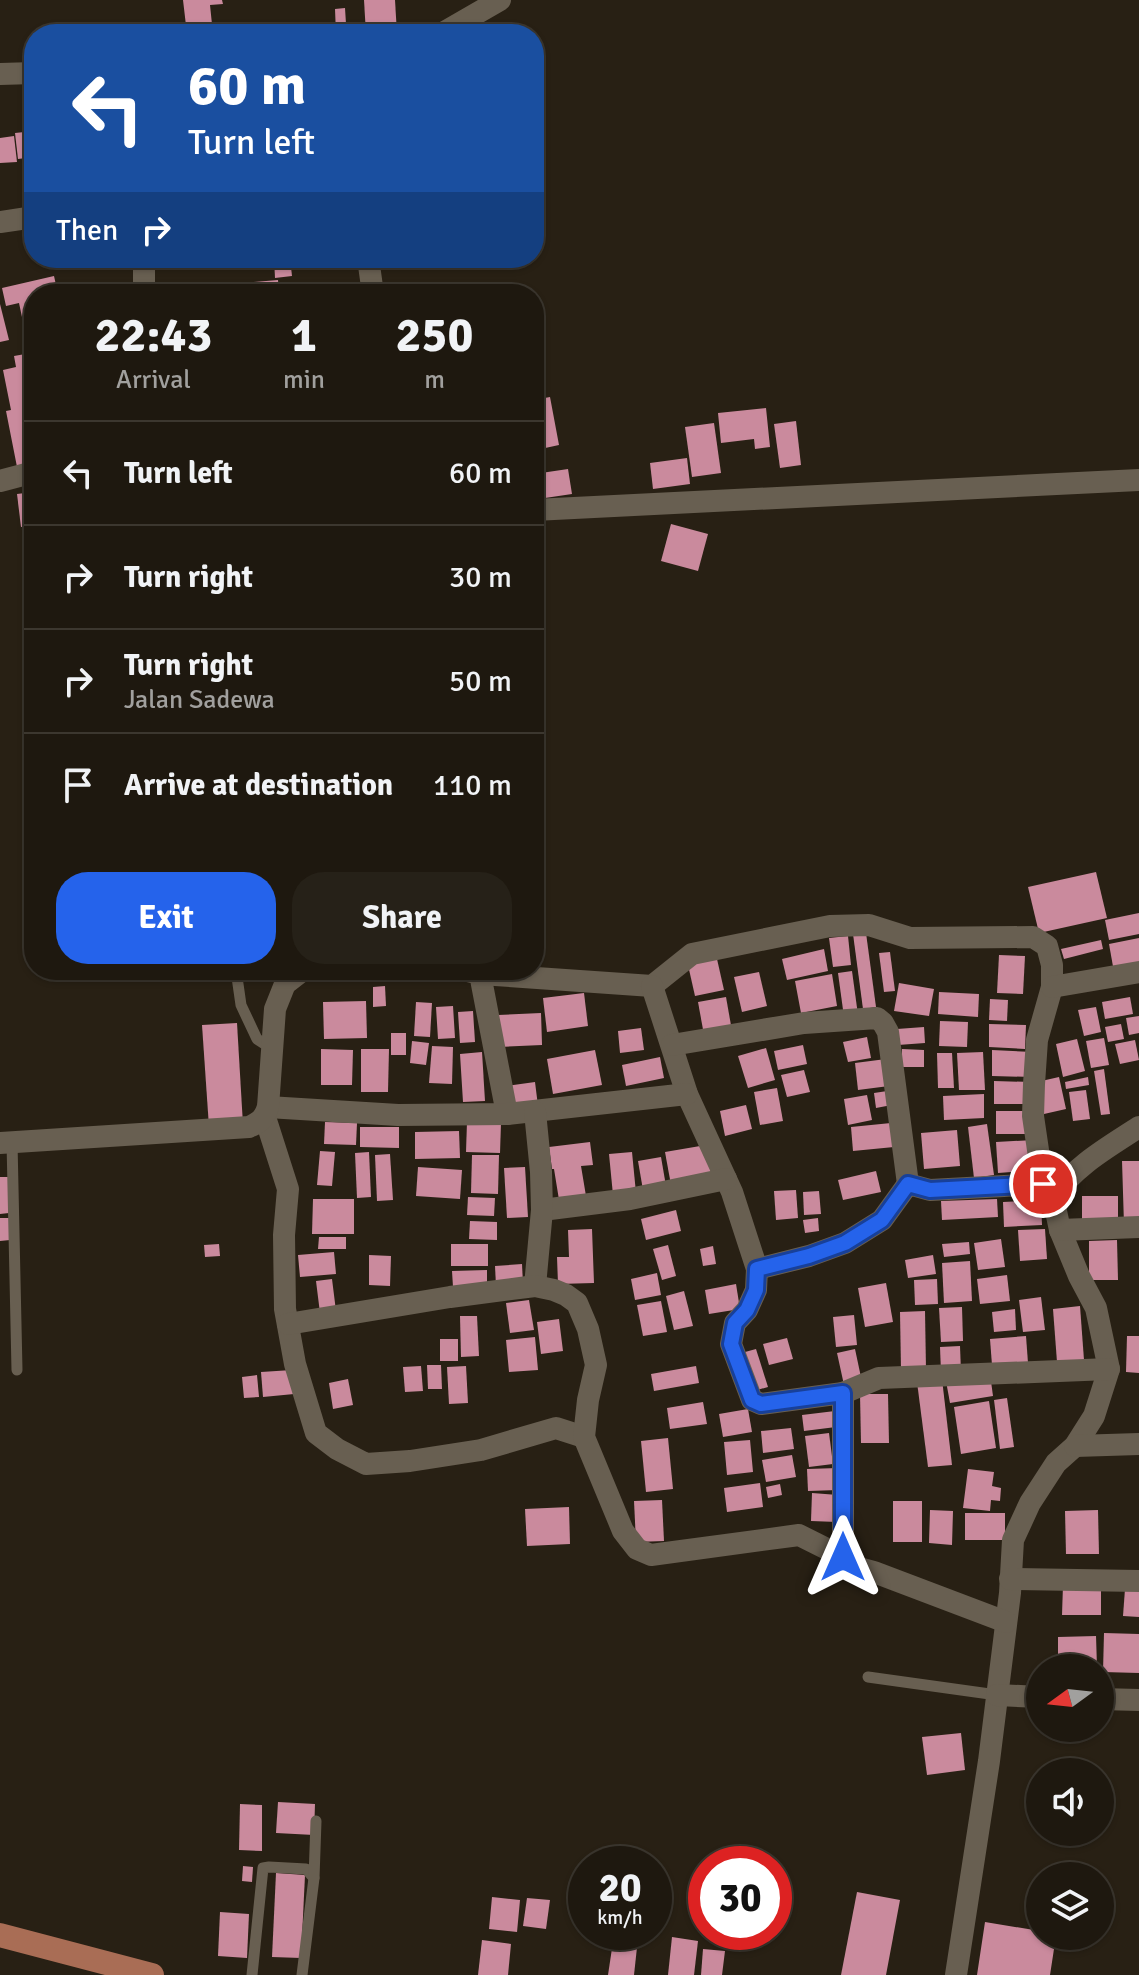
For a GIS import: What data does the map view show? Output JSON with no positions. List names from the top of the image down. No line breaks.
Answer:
{"north":"left","page":{"turn":["60 m","Turn left"],"then":"Then","eta":["22:43","Arrival","1","min","250","m"],"list":[{"name":"Turn left","value":"60 m"},{"name":"Turn right","value":"30 m"},{"name":"Turn right","note":"Jalan Sadewa","value":"50 m"},{"name":"Arrive at destination","value":"110 m"}],"buttons":["Exit","Share"],"speed":"20 km/h","limit":"30"}}
